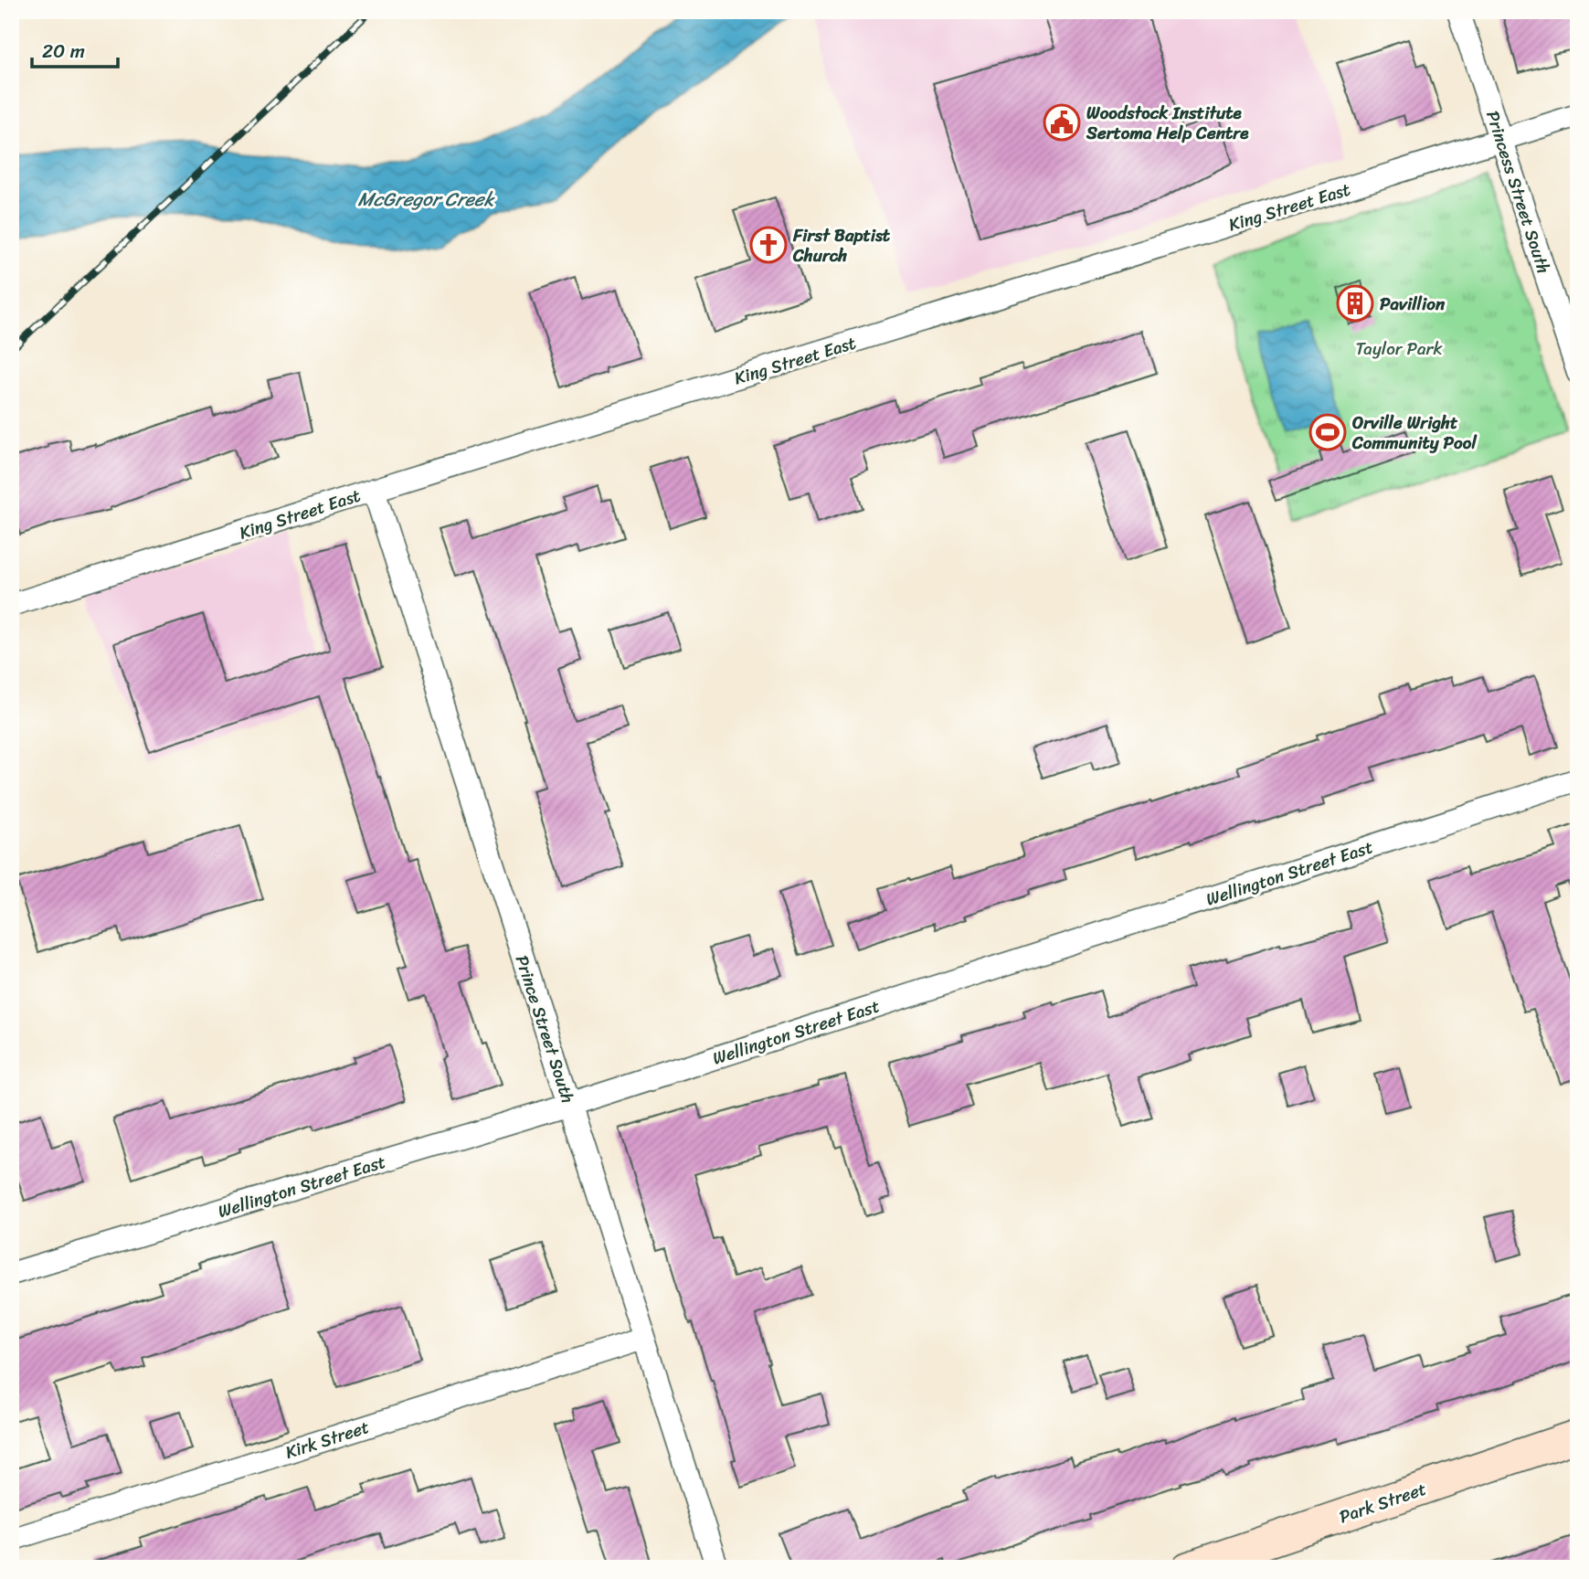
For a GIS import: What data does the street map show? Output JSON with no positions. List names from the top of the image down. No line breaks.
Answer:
{"streets":{"street":["Princess Street South","King Street East","Wellington Street East","Prince Street South","Kirk Street","Park Street"]},"crossings":[["Princess Street South","King Street East"],["King Street East","Prince Street South"],["Wellington Street East","Prince Street South"],["Prince Street South","Kirk Street"]],"water":["McGregor Creek"],"parks":["Taylor Park"],"places":{"public building":["Woodstock Institute Sertoma Help Centre"],"church":["First Baptist Church"],"building":["Pavillion"],"sports":["Orville Wright Community Pool"]},"scale_bar":"20 m"}
